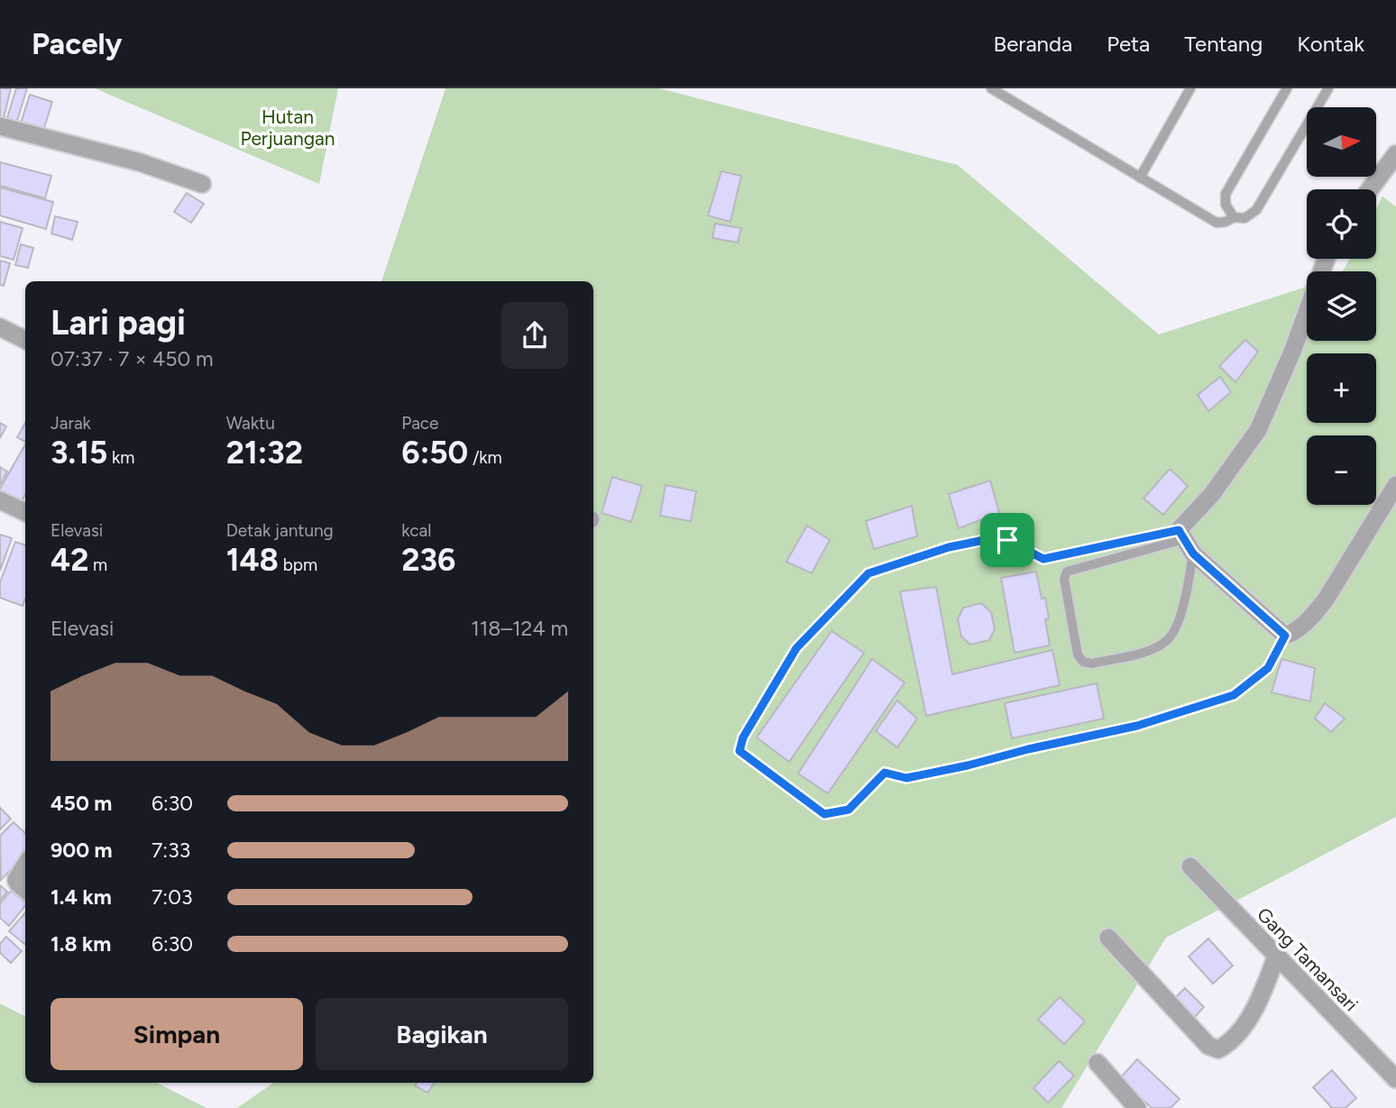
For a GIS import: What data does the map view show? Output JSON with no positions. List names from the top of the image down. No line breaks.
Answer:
{"streets":{"street":["Gang Tamansari"]},"parks":["Hutan Perjuangan"],"north":"right","page":{"header":"Pacely","nav":["Beranda","Peta","Tentang","Kontak"],"map_buttons":["+","−"],"heading":["Lari pagi","07:37 · 7 × 450 m"],"stats":[["Jarak","3.15 km"],["Waktu","21:32"],["Pace","6:50 /km"],["Elevasi","42 m"],["Detak jantung","148 bpm"],["kcal","236"]],"chart":["Elevasi","118–124 m"],"list":[{"name":"450 m","note":"6:30"},{"name":"900 m","note":"7:33"},{"name":"1.4 km","note":"7:03"},{"name":"1.8 km","note":"6:30"}],"buttons":["Simpan","Bagikan"]}}
